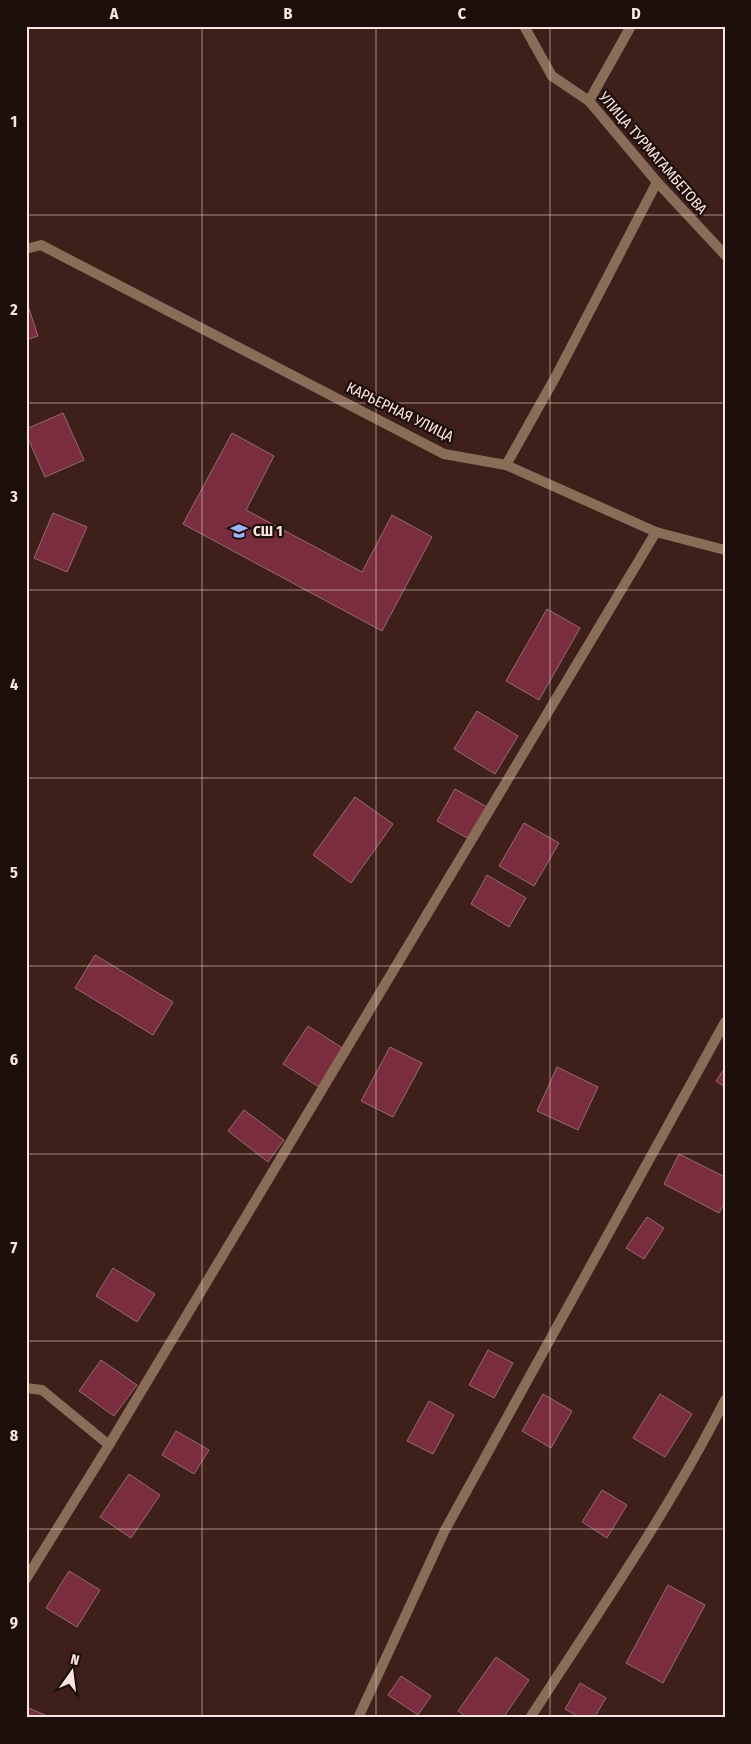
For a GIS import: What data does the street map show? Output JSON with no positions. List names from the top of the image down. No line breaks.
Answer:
{"streets":{"street":["УЛИЦА ТУРМАГАМБЕТОВА","КАРЬЕРНАЯ УЛИЦА"]},"places":{"school or university":["СШ 1"]},"north":"top","grid":{"columns":["A","B","C","D"],"rows":["1","2","3","4","5","6","7","8","9"]}}
